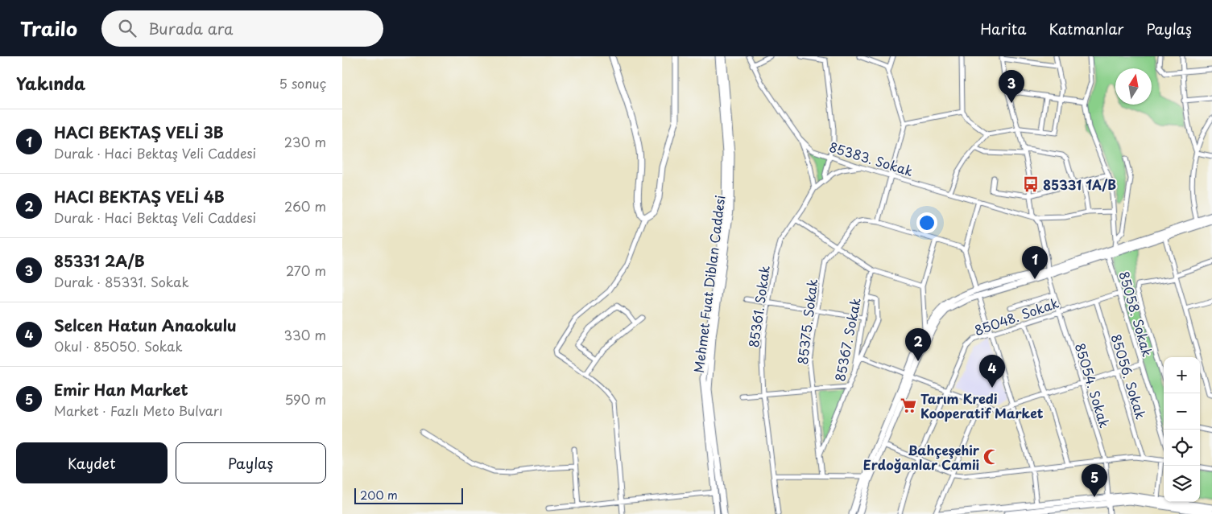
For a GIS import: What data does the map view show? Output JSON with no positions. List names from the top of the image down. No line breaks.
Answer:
{"streets":{"main road":["Mehmet Fuat Diblan Caddesi"],"street":["85383. Sokak","85361. Sokak","85058. Sokak","85048. Sokak","85375. Sokak","85367. Sokak","85056. Sokak","85054. Sokak"]},"crossings":[["85383. Sokak","85361. Sokak"],["85383. Sokak","85054. Sokak"],["85058. Sokak","85048. Sokak"],["85048. Sokak","85056. Sokak"],["85048. Sokak","85054. Sokak"],["85375. Sokak","85367. Sokak"]],"places":{"bus stop":["85331 1A/B"],"supermarket":["Tarım Kredi Kooperatif Market"],"mosque":["Bahçeşehir Erdoğanlar Camii"]},"scale_bar":"200 m","north":"top","page":{"header":"Trailo","search":"Burada ara","nav":["Harita","Katmanlar","Paylaş"],"heading":["Yakında","5 sonuç"],"pins":["3","1","2","4","5"],"list":[{"mark":"1","name":"HACI BEKTAŞ VELİ 3B","note":"Durak · Haci Bektaş Veli Caddesi","value":"230 m"},{"mark":"2","name":"HACI BEKTAŞ VELİ 4B","note":"Durak · Haci Bektaş Veli Caddesi","value":"260 m"},{"mark":"3","name":"85331 2A/B","note":"Durak · 85331. Sokak","value":"270 m"},{"mark":"4","name":"Selcen Hatun Anaokulu","note":"Okul · 85050. Sokak","value":"330 m"},{"mark":"5","name":"Emir Han Market","note":"Market · Fazlı Meto Bulvarı","value":"590 m"}],"map_buttons":["+","−"],"buttons":["Kaydet","Paylaş"],"scale":"200 m"}}
